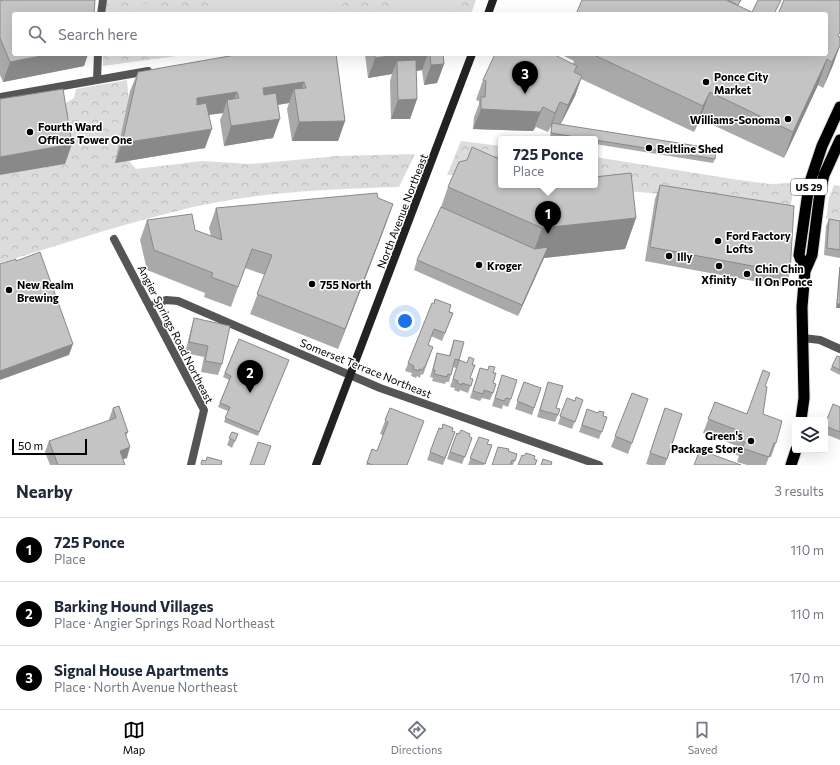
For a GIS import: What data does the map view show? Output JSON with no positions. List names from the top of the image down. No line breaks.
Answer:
{"streets":{"highway":["US 29"],"main road":["North Avenue Northeast"],"street":["Angier Springs Road Northeast","Somerset Terrace Northeast"]},"crossings":[["North Avenue Northeast","Somerset Terrace Northeast"],["Angier Springs Road Northeast","Somerset Terrace Northeast"]],"places":["Ponce City Market","Williams-Sonoma","Fourth Ward Offices Tower One","Beltline Shed","Ford Factory Lofts","Illy","Kroger","Xfinity","Chin Chin II On Ponce","755 North","New Realm Brewing","Green's Package Store"],"scale_bar":"50 m","page":{"search":"Search here","pins":["3","1","2"],"popup":["725 Ponce","Place"],"scale":"50 m","heading":["Nearby","3 results"],"list":[{"mark":"1","name":"725 Ponce","note":"Place","value":"110 m"},{"mark":"2","name":"Barking Hound Villages","note":"Place · Angier Springs Road Northeast","value":"110 m"},{"mark":"3","name":"Signal House Apartments","note":"Place · North Avenue Northeast","value":"170 m"}],"nav":["Map","Directions","Saved"]}}
